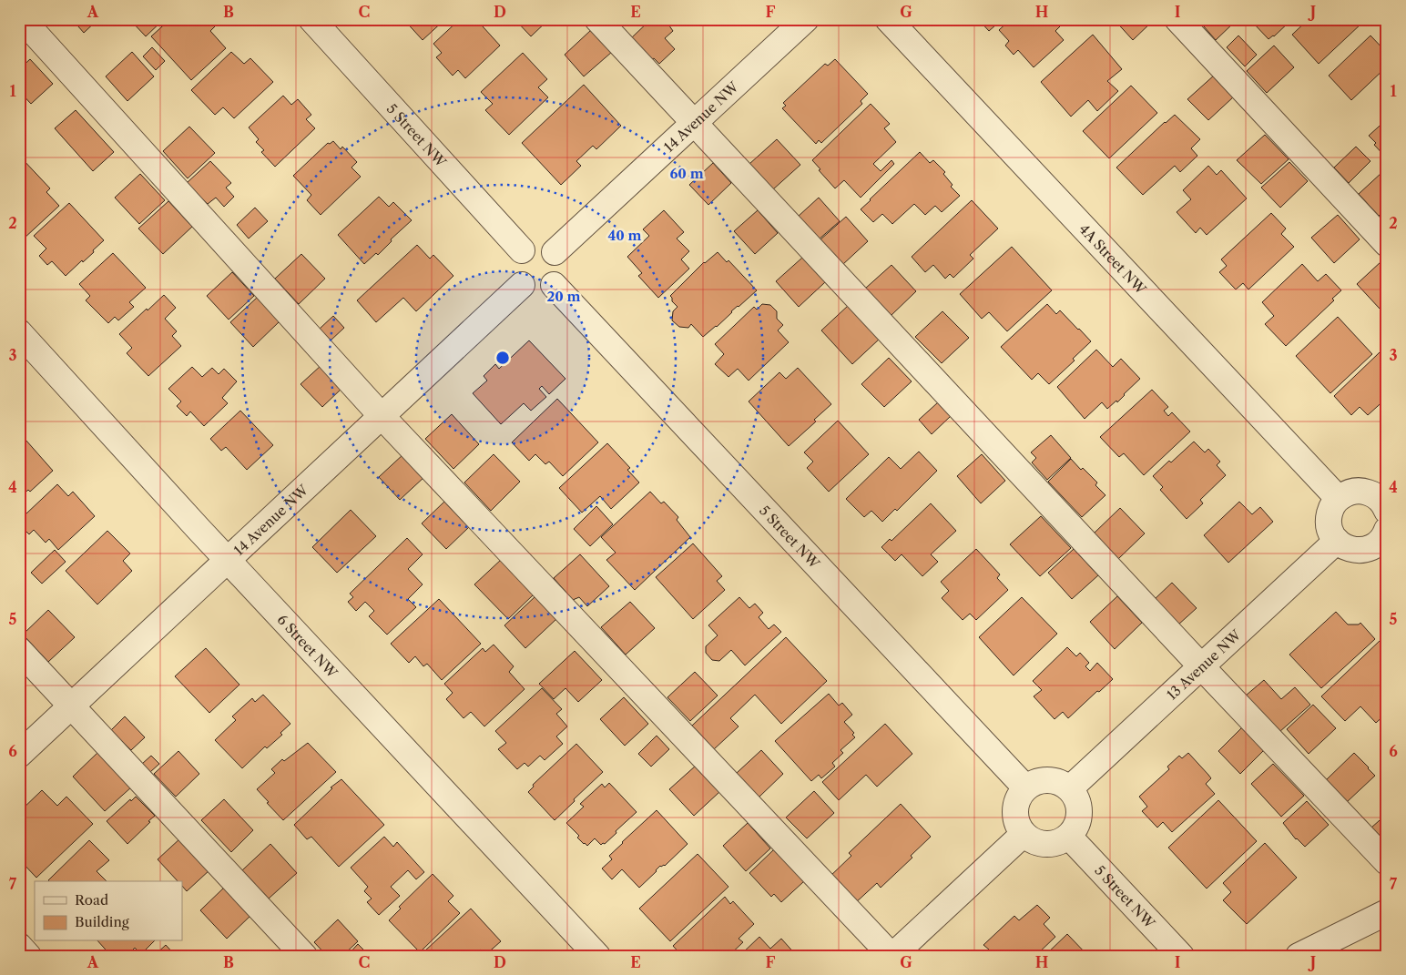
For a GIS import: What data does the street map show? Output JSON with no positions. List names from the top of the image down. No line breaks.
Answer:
{"streets":{"street":["14 Avenue NW","5 Street NW","4A Street NW","6 Street NW","13 Avenue NW"]},"crossings":[["14 Avenue NW","5 Street NW"],["14 Avenue NW","6 Street NW"],["5 Street NW","13 Avenue NW"]],"legend":["Road","Building"],"grid":{"columns":["A","B","C","D","E","F","G","H","I","J"],"rows":["1","2","3","4","5","6","7"]},"rings":["60 m","40 m","20 m"]}
